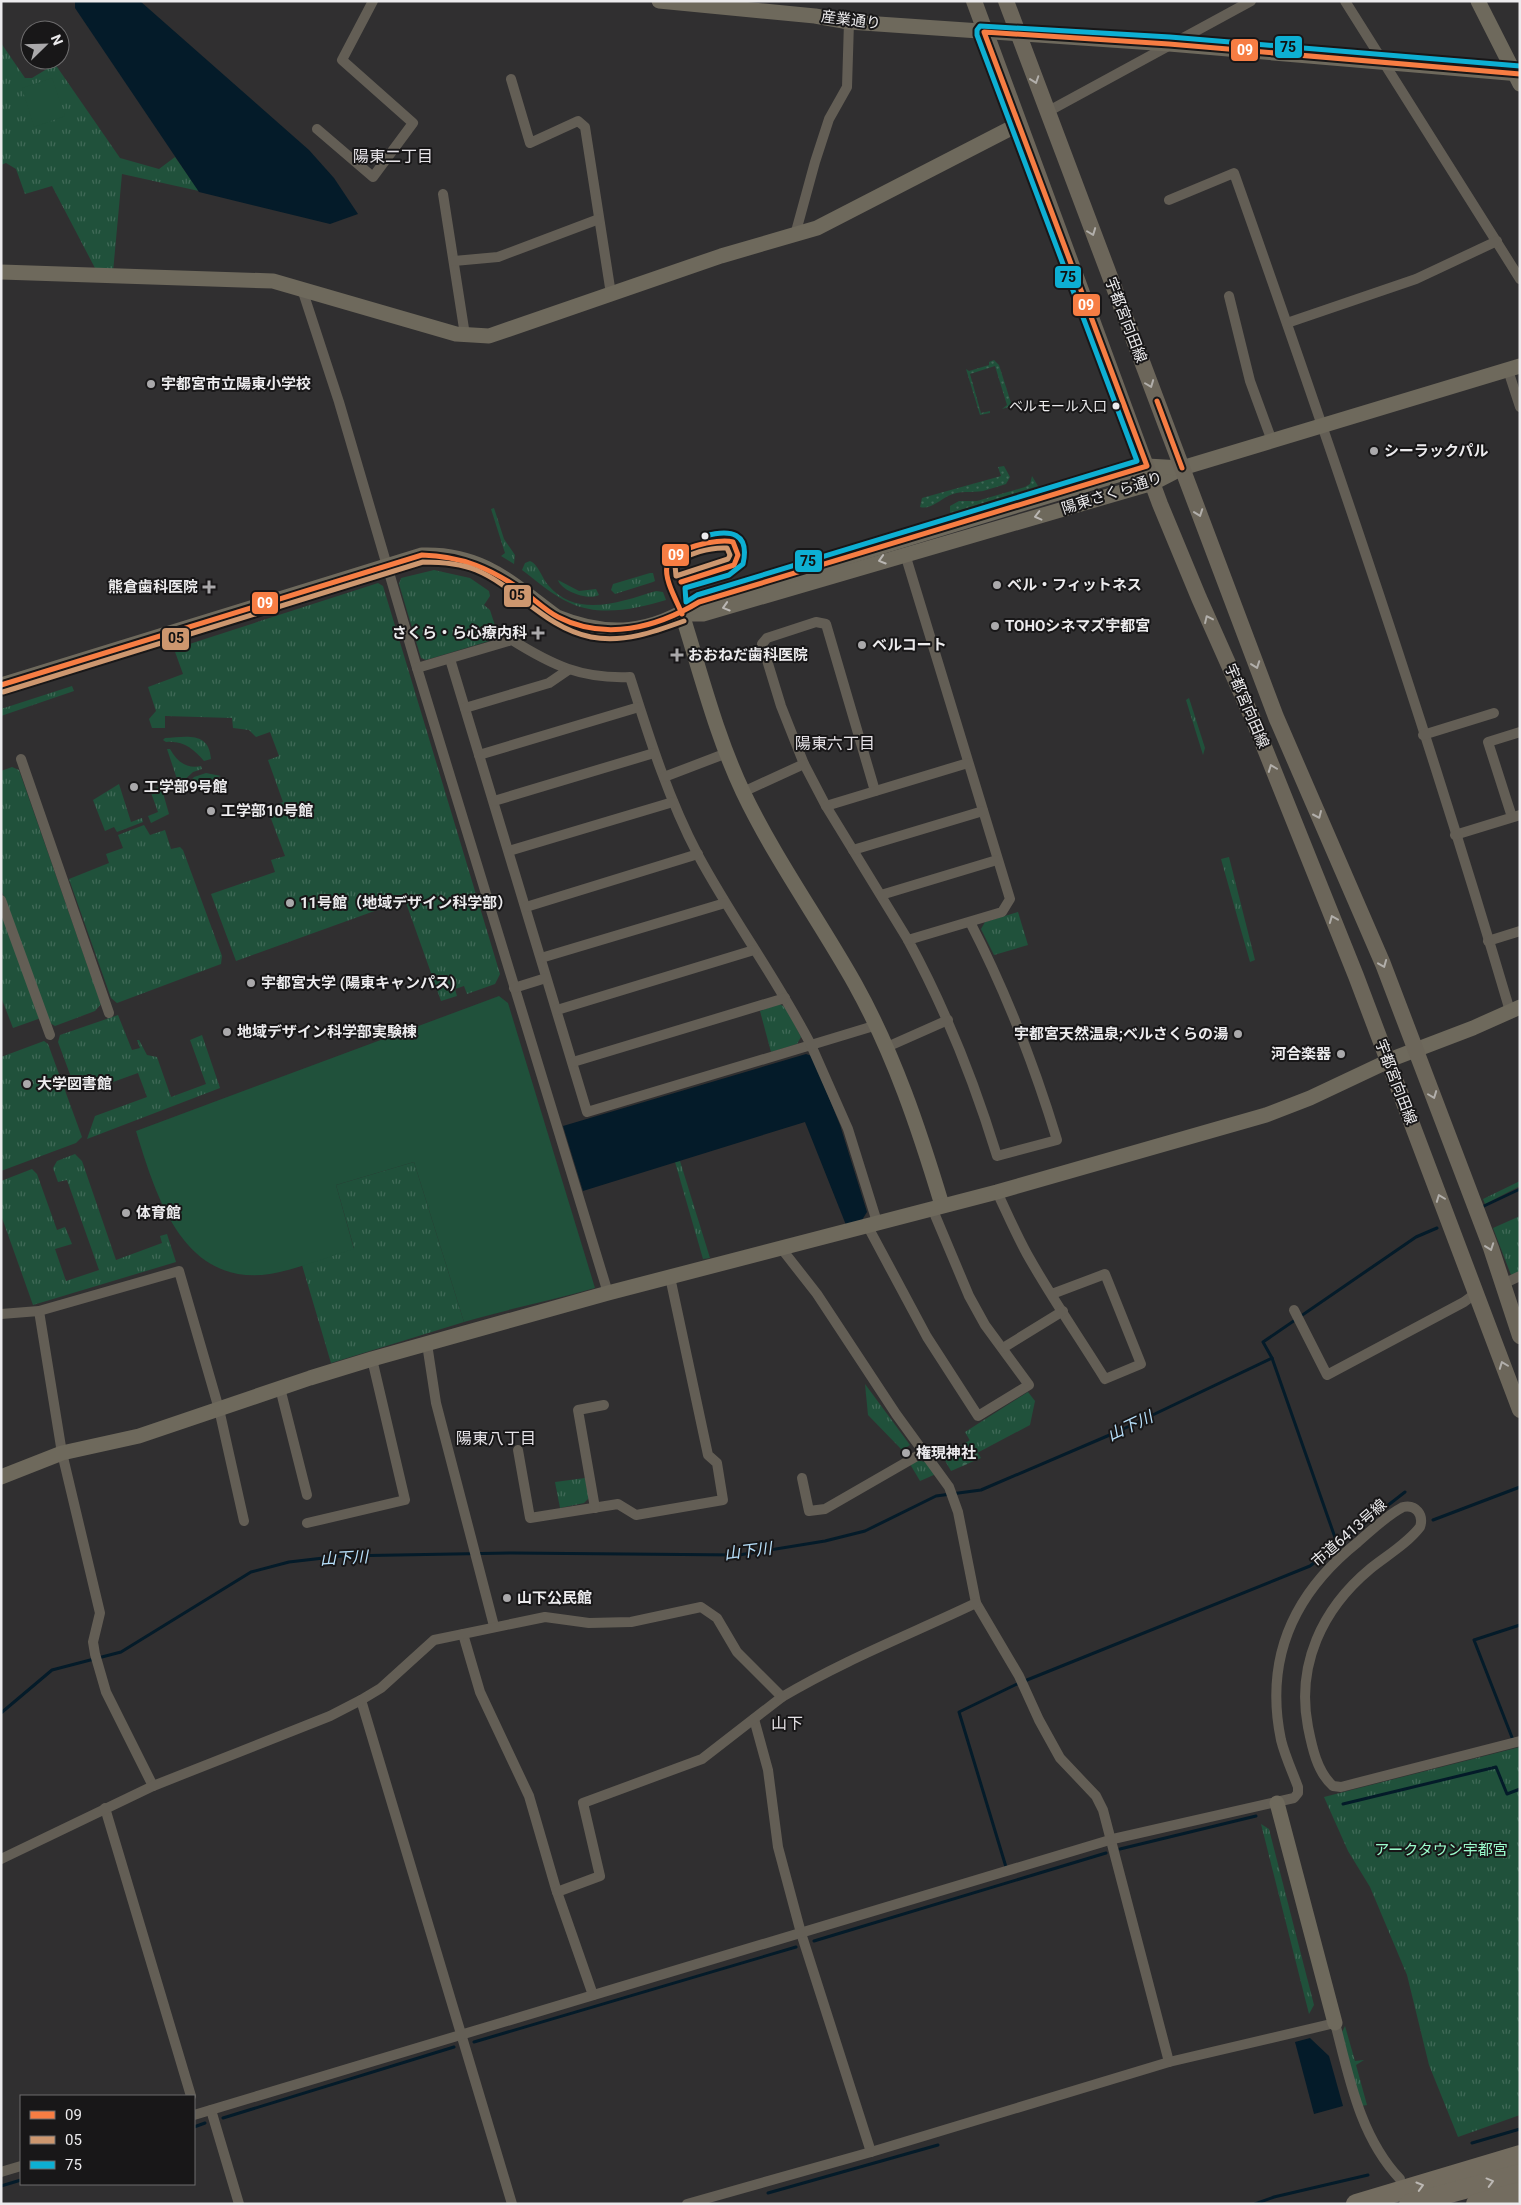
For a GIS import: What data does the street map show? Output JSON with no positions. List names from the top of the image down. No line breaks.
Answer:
{"streets":{"main road":["宇都宮向田線"],"street":["産業通り","陽東さくら通り","市道6413号線"]},"crossings":[["産業通り","宇都宮向田線"],["宇都宮向田線","陽東さくら通り"]],"districts":["陽東二丁目","陽東六丁目","陽東八丁目","山下"],"water":["山下川"],"parks":["アークタウン宇都宮"],"places":{"other":["宇都宮市立陽東小学校","ベルモール入口","シーラックパル","ベル・フィットネス","TOHOシネマズ宇都宮","ベルコート","工学部9号館","工学部10号館","11号館（地域デザイン科学部）","宇都宮大学 (陽東キャンパス)","地域デザイン科学部実験棟","宇都宮天然温泉;ベルさくらの湯","河合楽器","大学図書館","体育館","権現神社","山下公民館"],"health":["熊倉歯科医院","さくら・ら心療内科","おおねだ歯科医院"]},"lines":["transit line 75","transit line 09","transit line 05"],"legend":["09","05","75"],"north":"top right"}
